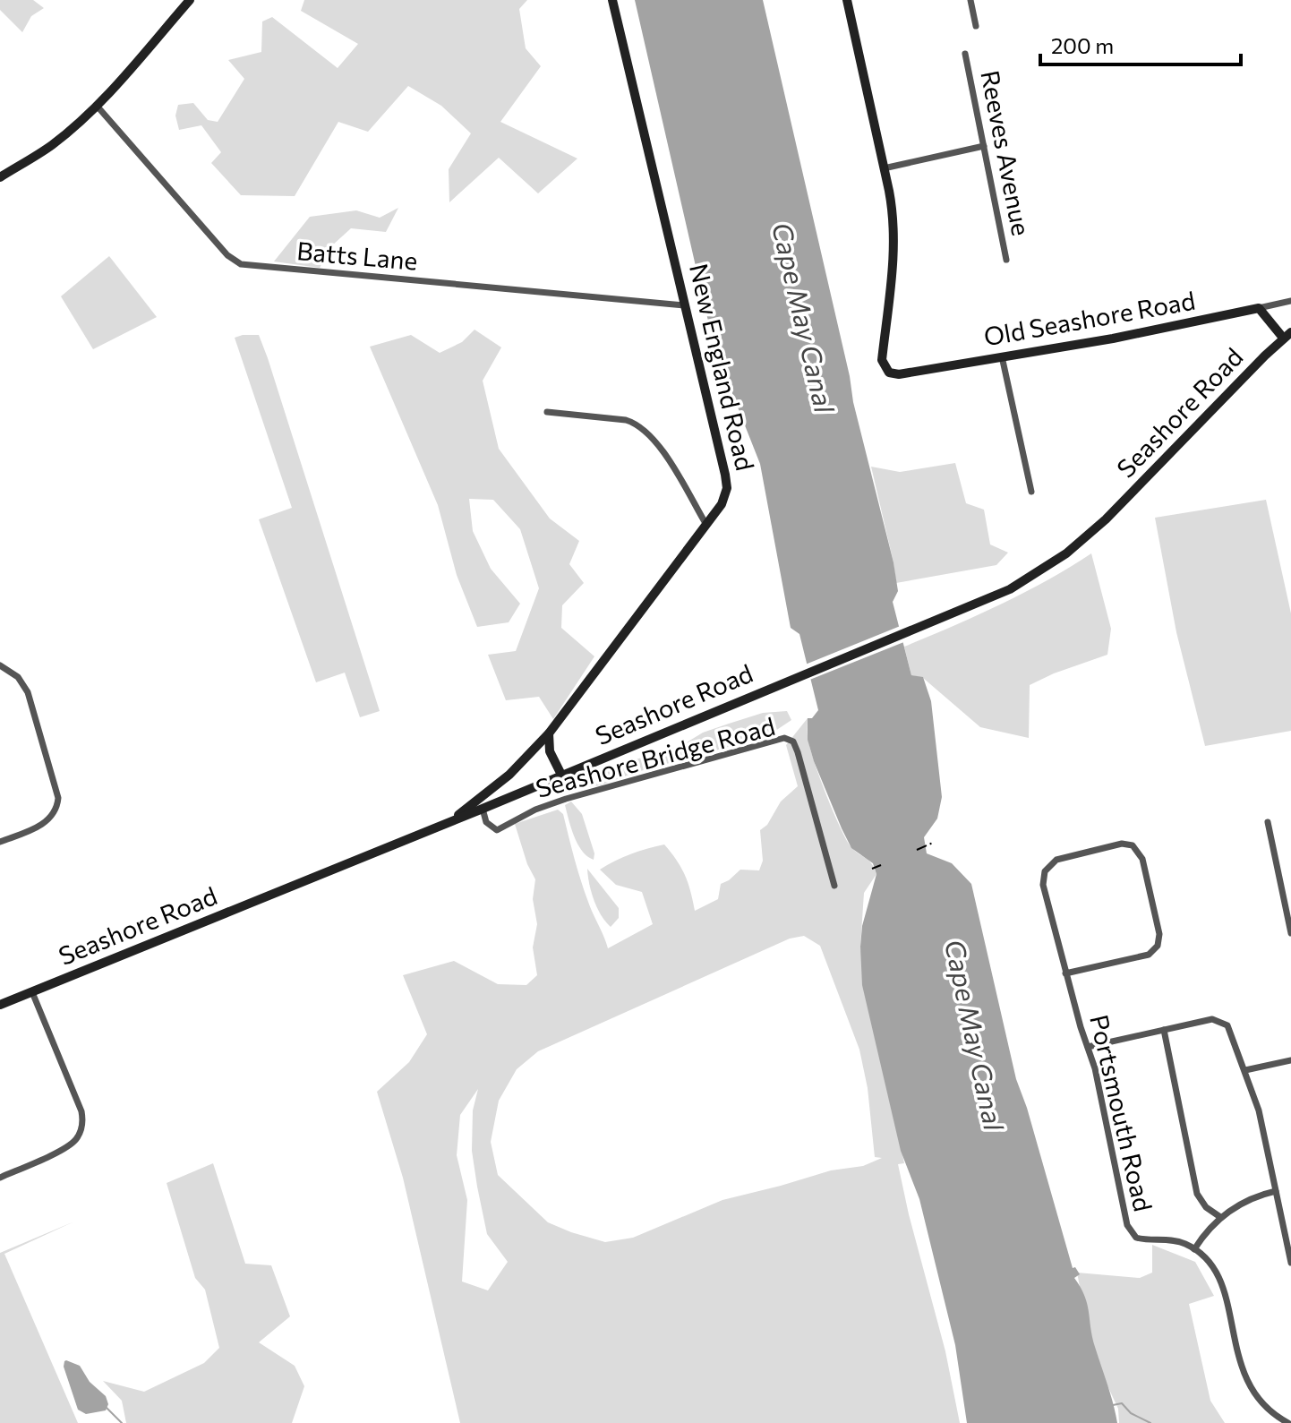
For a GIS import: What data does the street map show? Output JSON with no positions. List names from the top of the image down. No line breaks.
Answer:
{"streets":{"street":["Reeves Avenue","Batts Lane","Old Seashore Road","New England Road","Seashore Road","Seashore Bridge Road","Portsmouth Road"]},"crossings":[["Batts Lane","New England Road"],["New England Road","Seashore Road"],["Seashore Road","Seashore Bridge Road"]],"water":["Cape May Canal"],"scale_bar":"200 m"}
